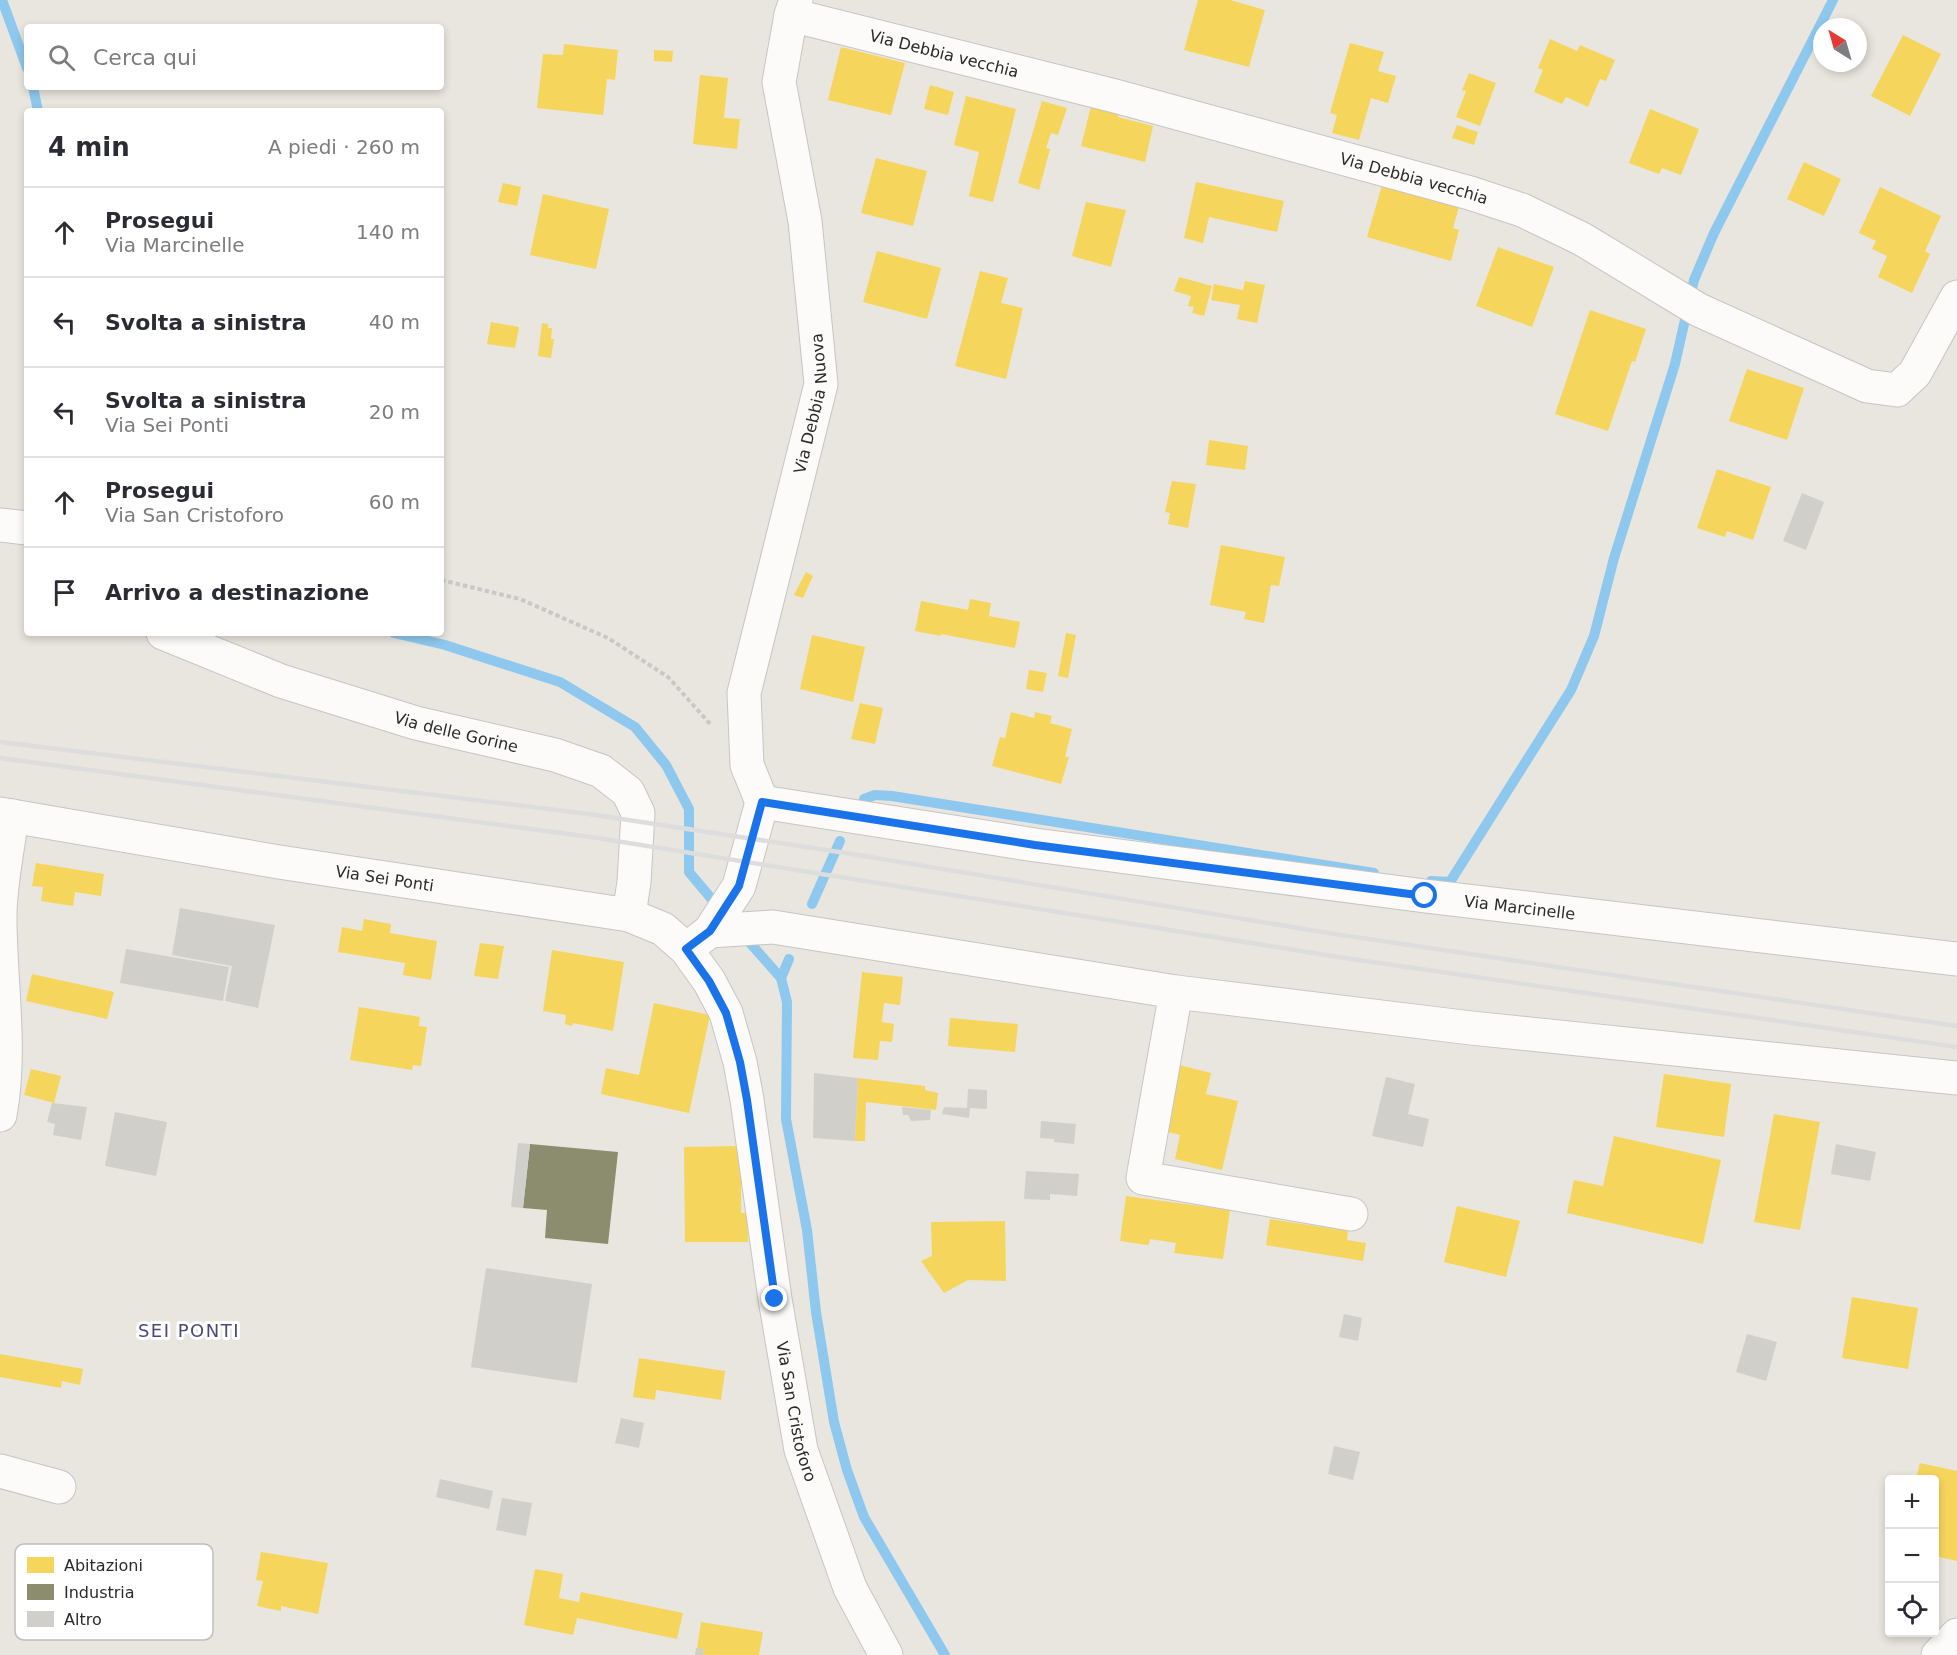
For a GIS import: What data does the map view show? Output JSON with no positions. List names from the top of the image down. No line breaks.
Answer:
{"streets":{"street":["Via Debbia vecchia","Via Debbia Nuova","Via delle Gorine","Via Sei Ponti","Via Marcinelle","Via San Cristoforo"]},"crossings":[["Via Debbia vecchia","Via Debbia Nuova"],["Via Debbia Nuova","Via Marcinelle"],["Via delle Gorine","Via Sei Ponti"],["Via Sei Ponti","Via San Cristoforo"]],"districts":["SEI PONTI"],"legend":["Abitazioni","Industria","Altro"],"north":"top left","page":{"search":"Cerca qui","heading":["4 min","A piedi · 260 m"],"list":[["Prosegui","Via Marcinelle","140 m"],["Svolta a sinistra","40 m"],["Svolta a sinistra","Via Sei Ponti","20 m"],["Prosegui","Via San Cristoforo","60 m"],"Arrivo a destinazione"],"map_buttons":["+","−"]}}
